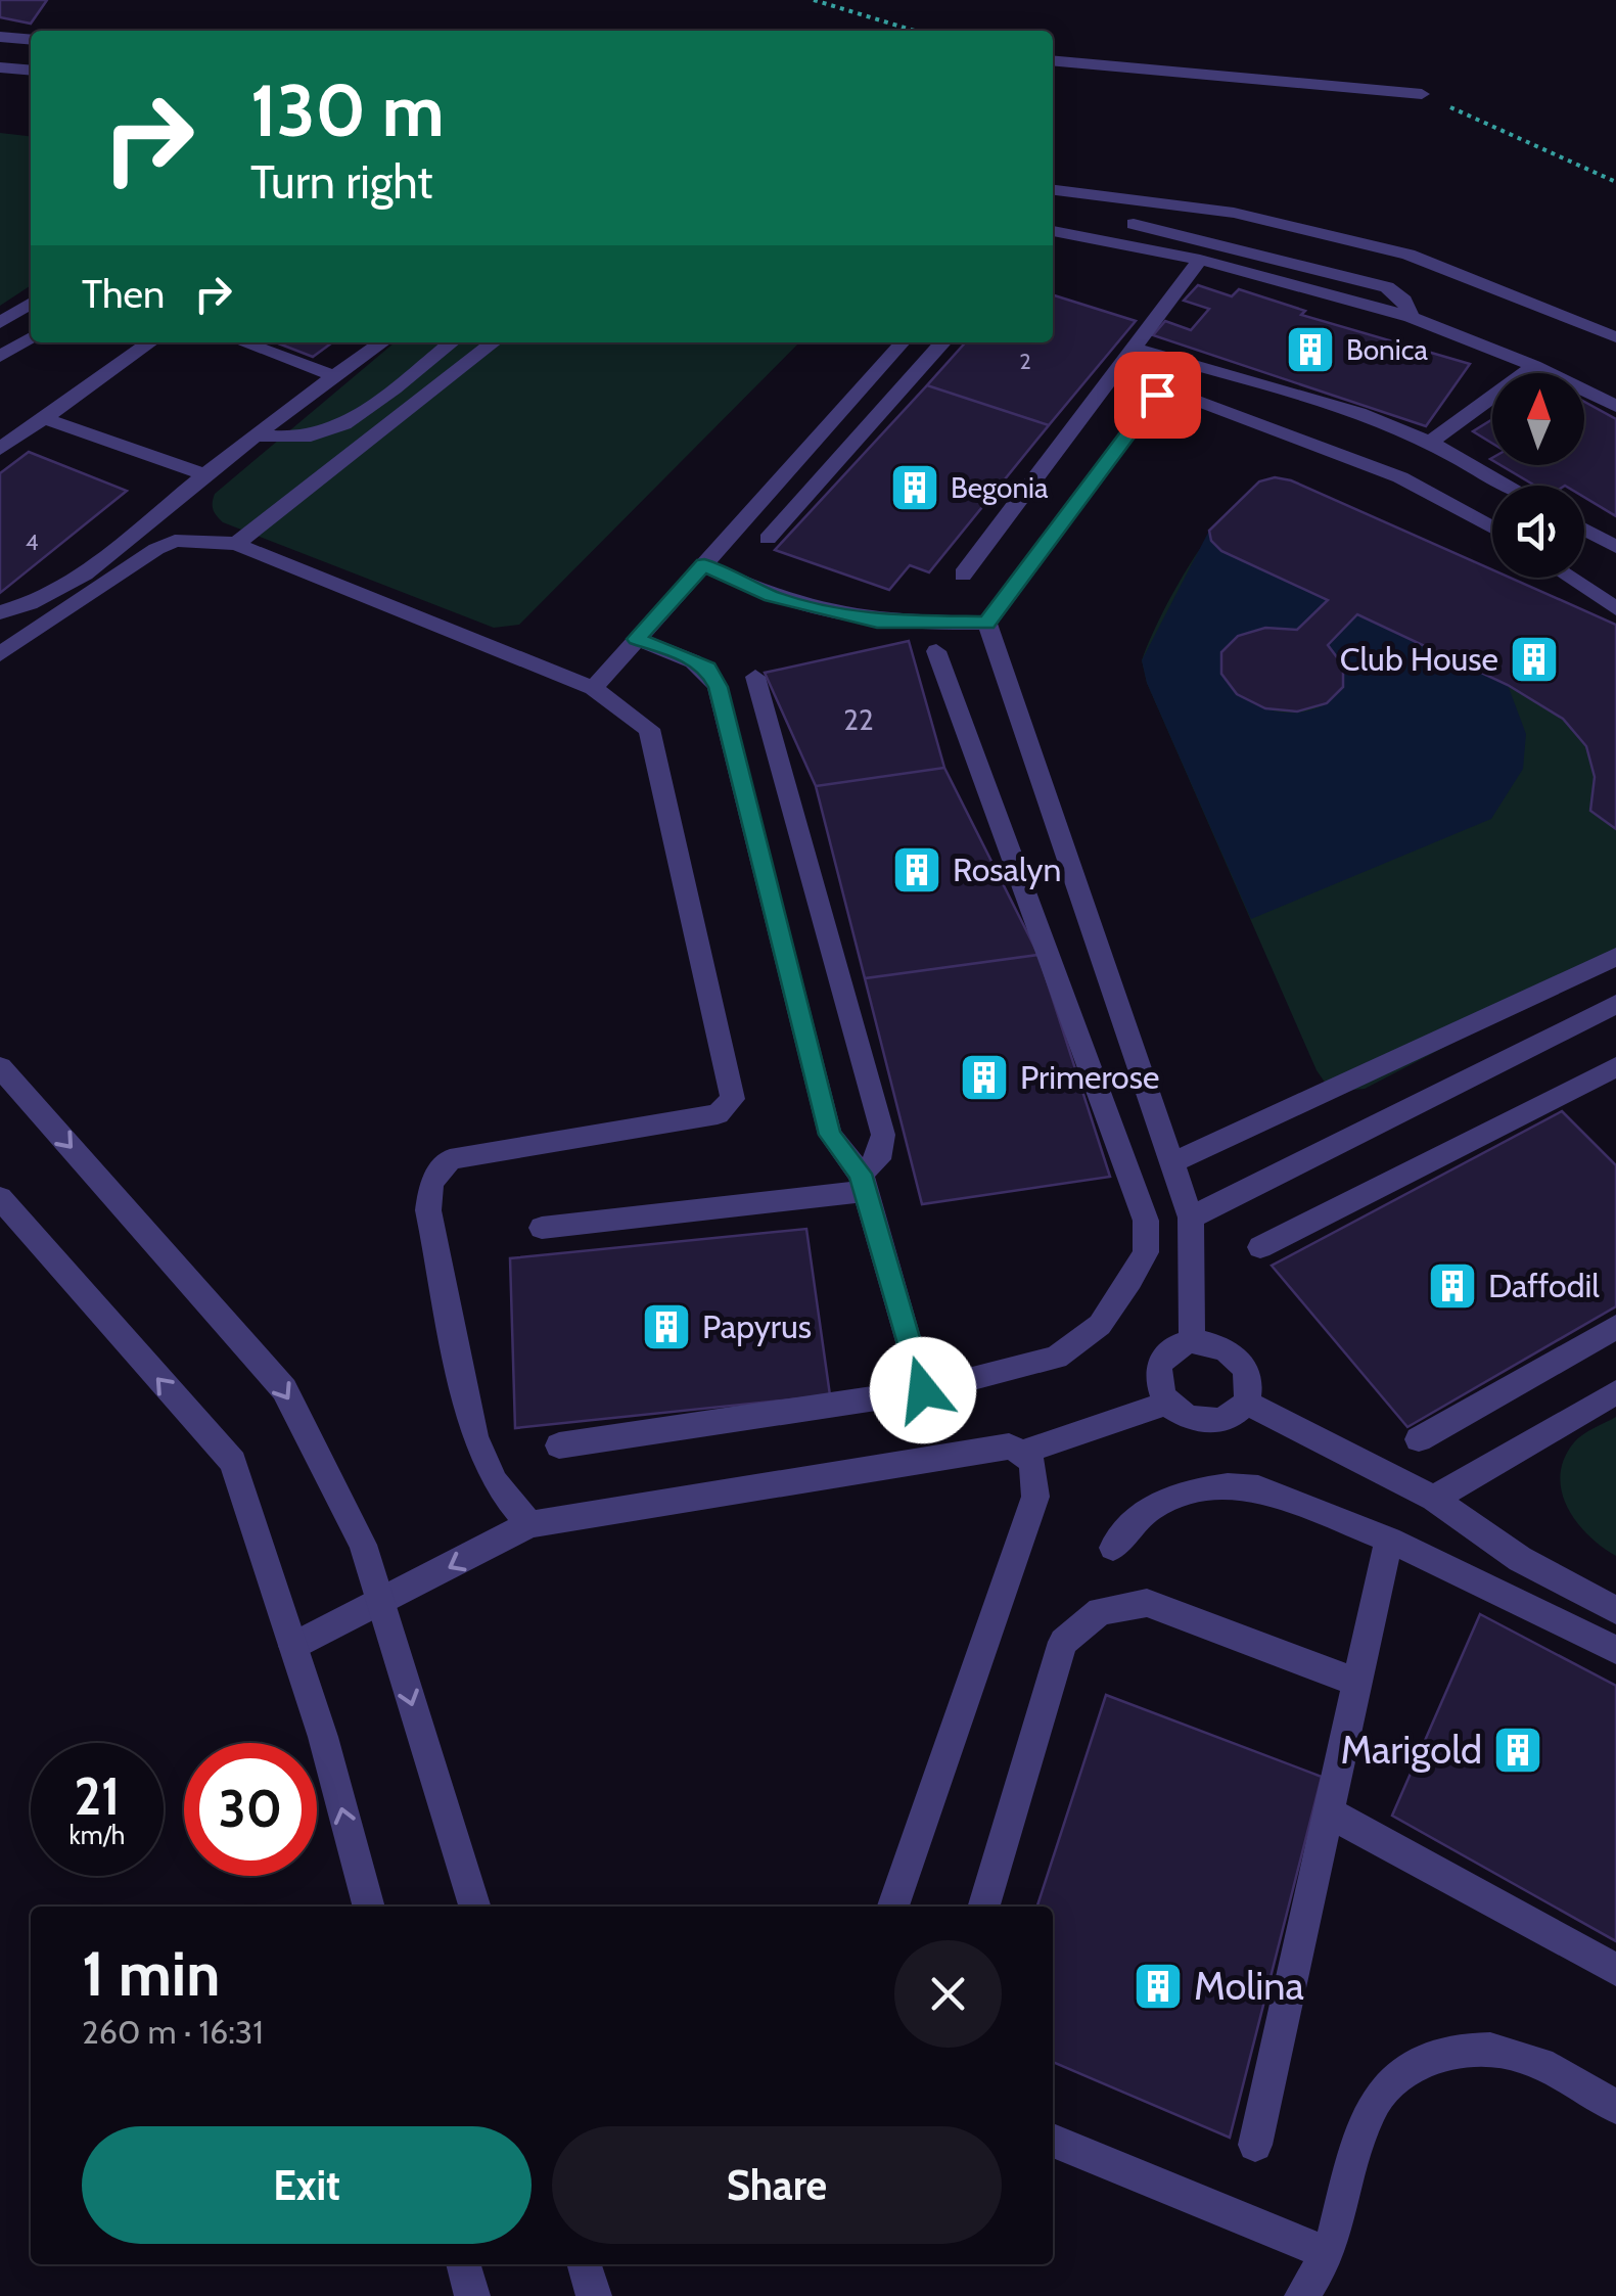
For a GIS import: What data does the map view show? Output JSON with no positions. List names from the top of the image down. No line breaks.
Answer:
{"places":{"building":["Bonica","Begonia","Club House","Rosalyn","Primerose","Daffodil","Papyrus","Marigold","Molina"]},"house_numbers":["2","4","22"],"north":"top","page":{"turn":["130 m","Turn right"],"then":"Then","speed":"21 km/h","limit":"30","heading":["1 min","260 m · 16:31"],"buttons":["Exit","Share"]}}
